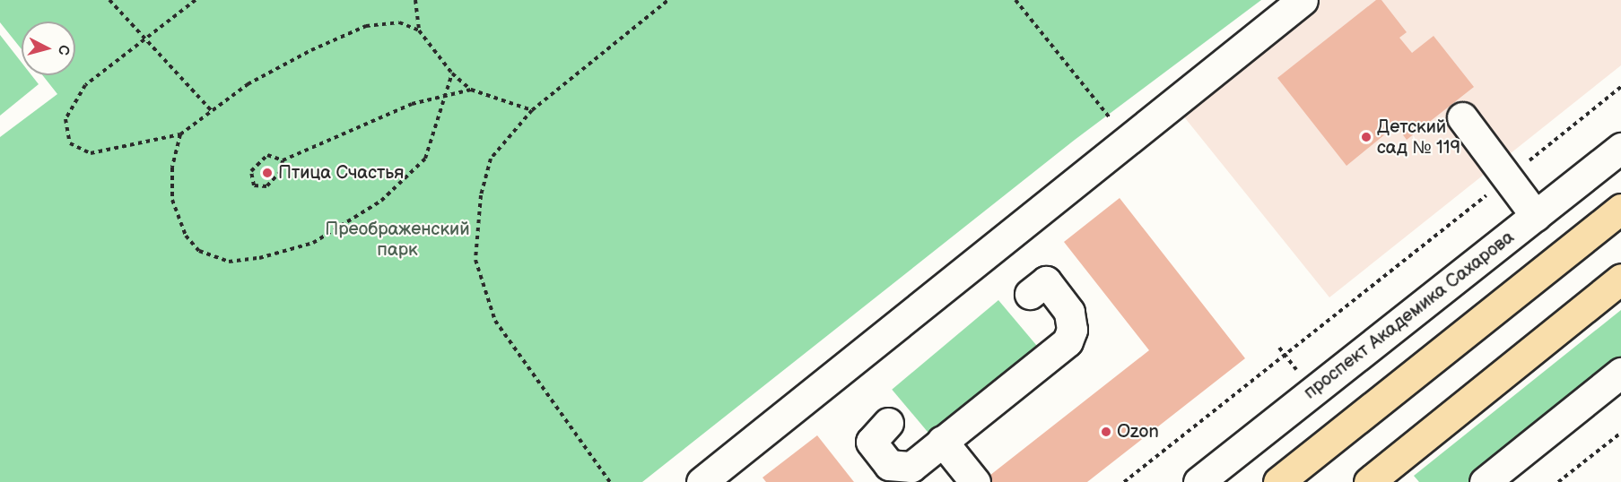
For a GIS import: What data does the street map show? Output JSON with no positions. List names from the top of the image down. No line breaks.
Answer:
{"streets":{"street":["проспект Академика Сахарова"]},"parks":["Преображенский парк"],"places":["Детский сад № 119","Птица Счастья","Ozon"],"north":"right"}
